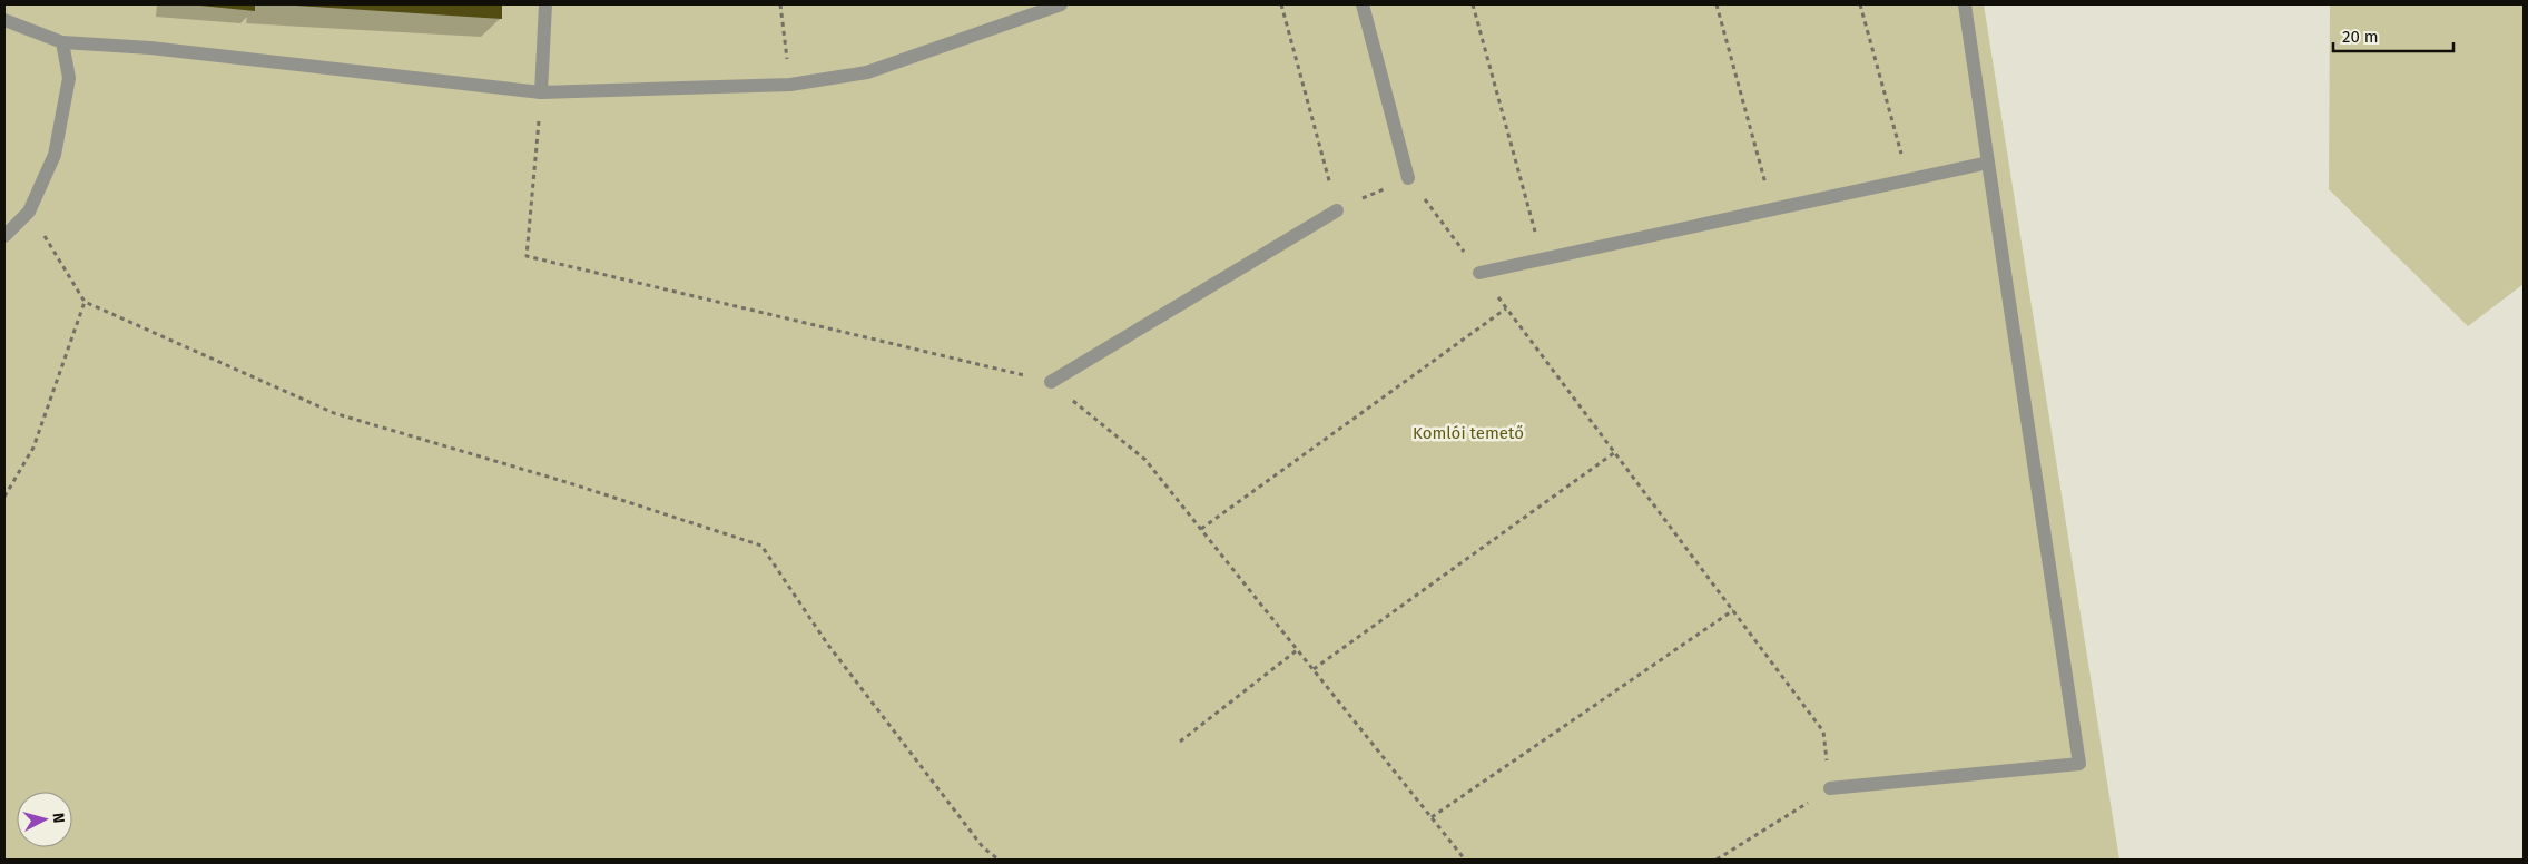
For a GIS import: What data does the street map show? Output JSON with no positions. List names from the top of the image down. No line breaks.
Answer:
{"parks":["Komlói temető"],"scale_bar":"20 m","north":"right"}
